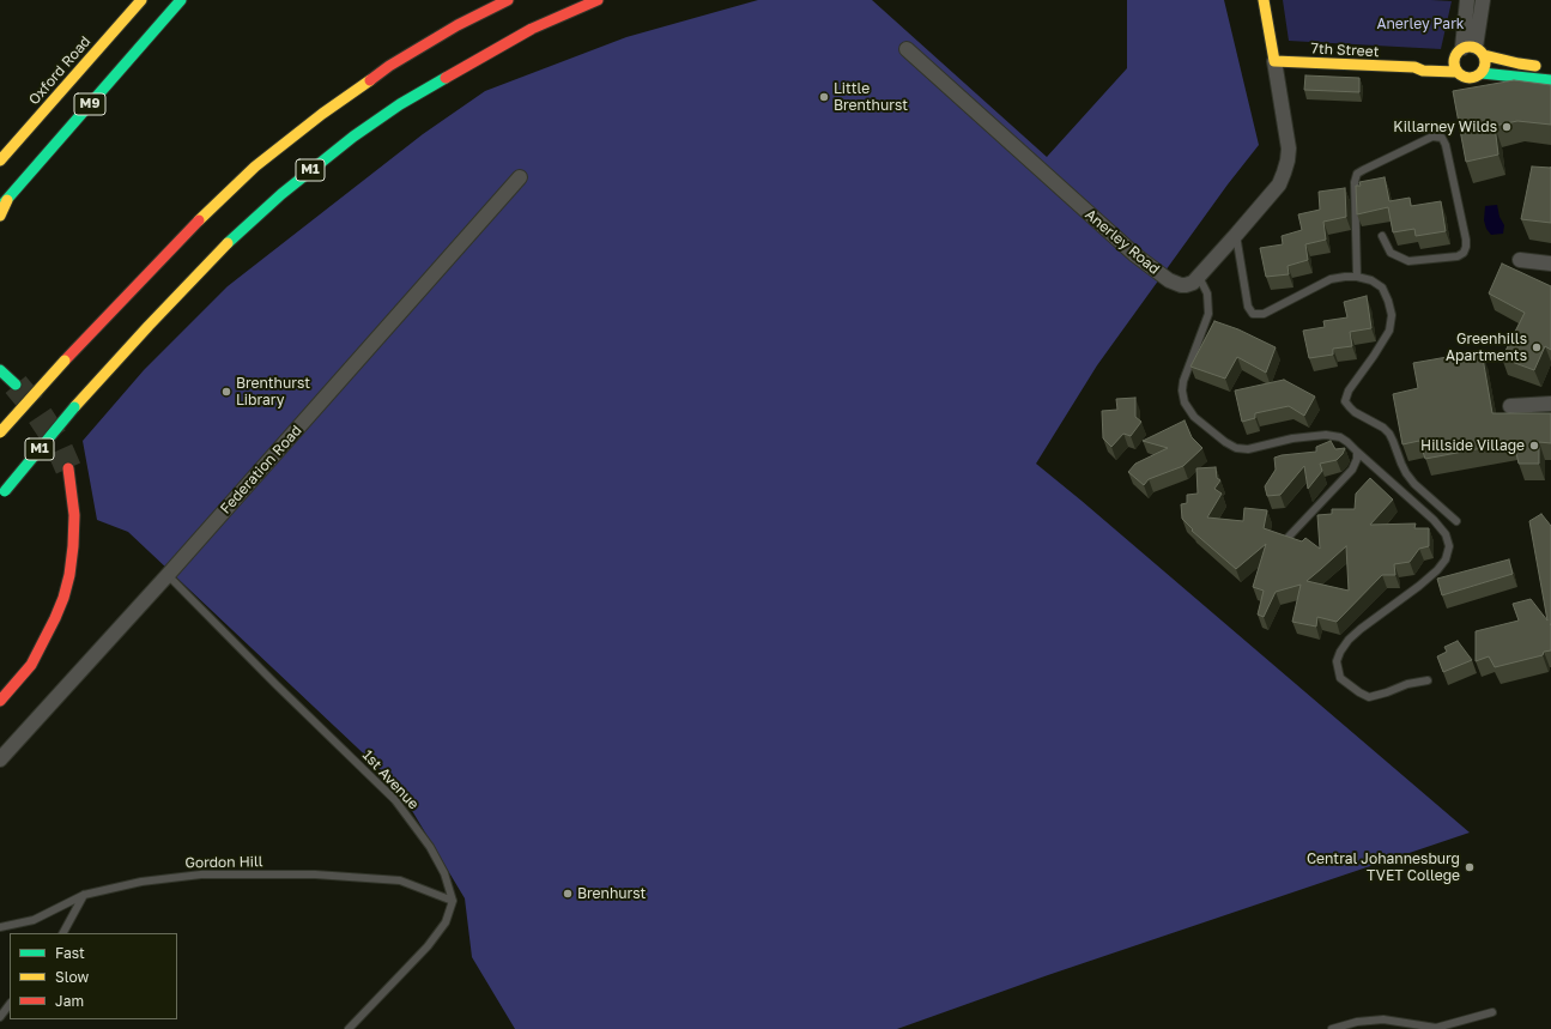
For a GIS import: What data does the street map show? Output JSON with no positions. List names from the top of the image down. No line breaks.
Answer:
{"streets":{"main road":["7th Street","Oxford Road","M9","M1","Anerley Road"],"street":["Federation Road"],"lane":["1st Avenue","Gordon Hill"]},"crossings":[["7th Street","Anerley Road"],["Federation Road","1st Avenue"],["1st Avenue","Gordon Hill"]],"parks":["Anerley Park"],"places":["Little Brenthurst","Killarney Wilds","Greenhills Apartments","Brenthurst Library","Hillside Village","Central Johannesburg TVET College","Brenhurst"],"legend":["Fast","Slow","Jam"]}
